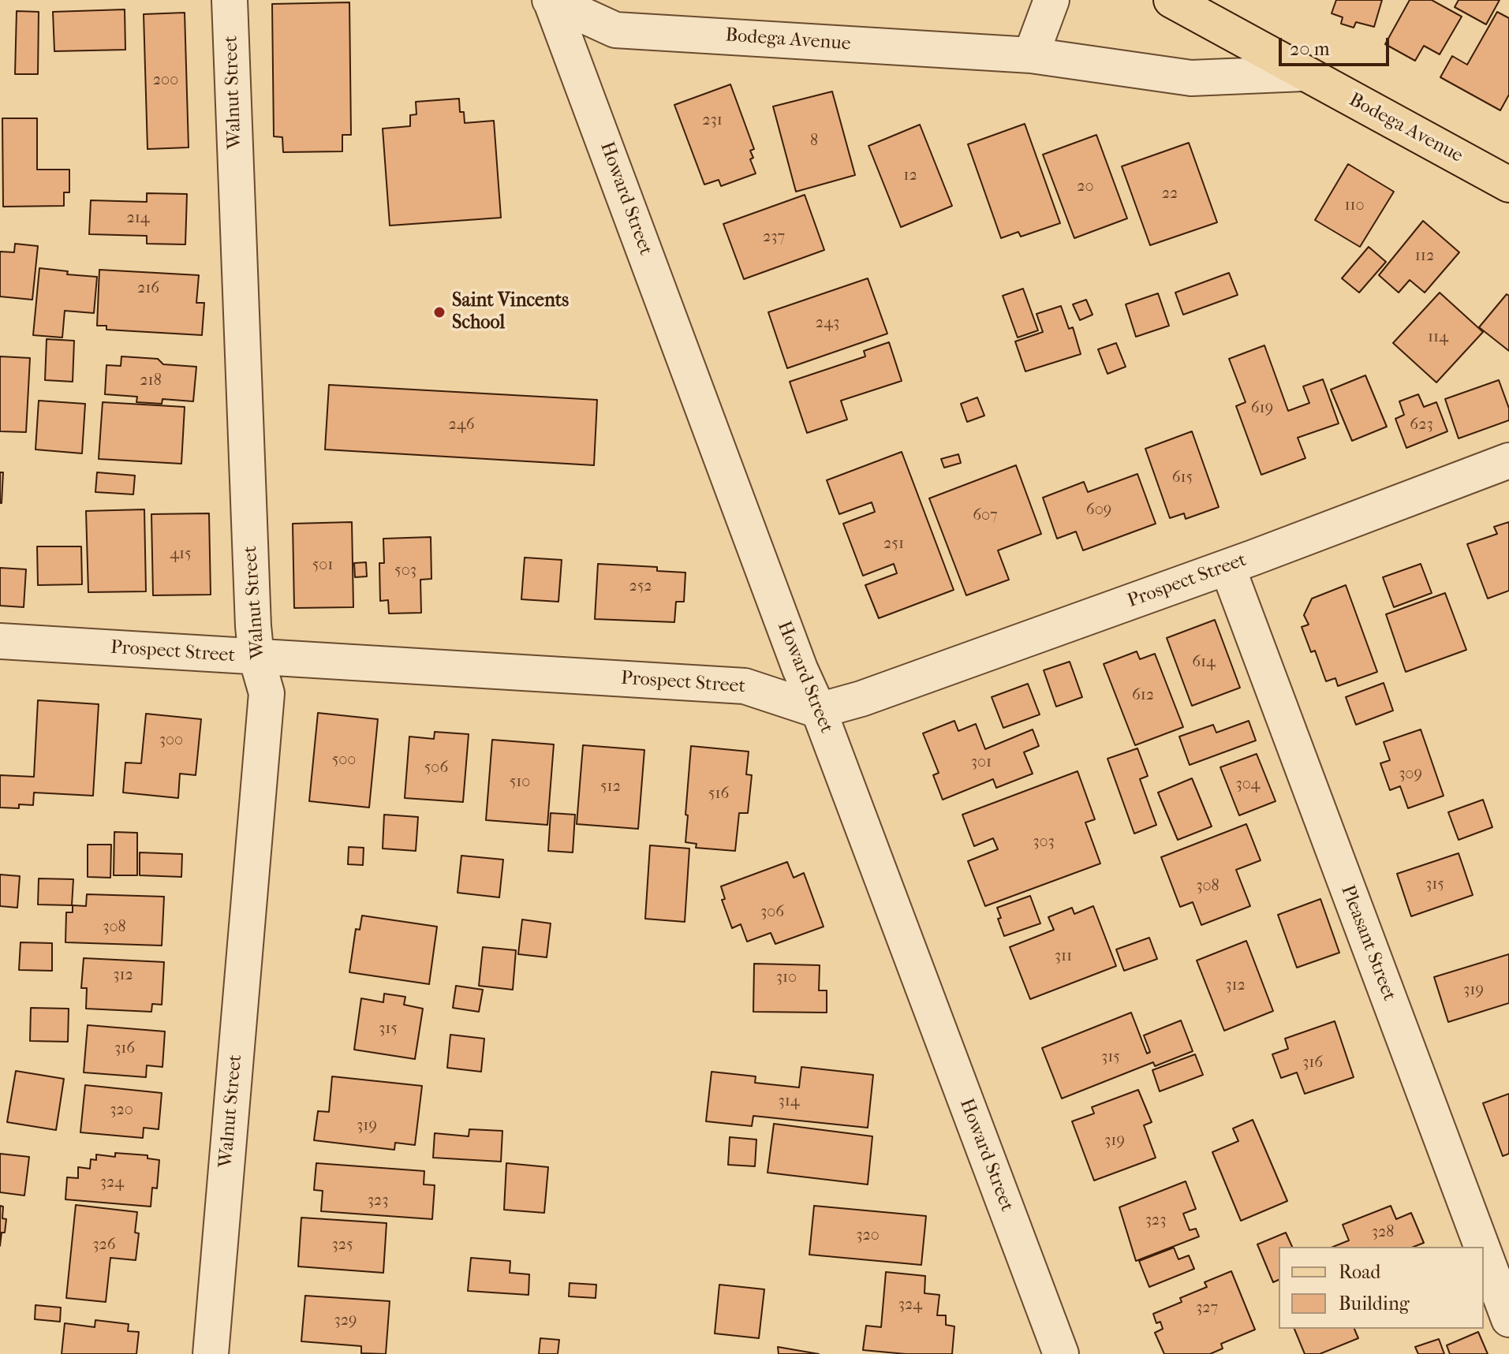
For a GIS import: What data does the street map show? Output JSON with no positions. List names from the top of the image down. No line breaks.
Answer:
{"streets":{"main road":["Bodega Avenue"],"street":["Walnut Street","Howard Street","Prospect Street","Pleasant Street"]},"crossings":[["Bodega Avenue","Howard Street"],["Walnut Street","Prospect Street"],["Howard Street","Prospect Street"],["Prospect Street","Pleasant Street"]],"places":["Saint Vincents School"],"house_numbers":["200","231","8","12","20","22","110","214","237","112","216","243","114","218","619","246","623","615","609","607","251","415","501","503","252","614","612","300","500","301","506","309","510","304","512","516","303","315","308","306","308","311","312","310","312","319","315","316","315","316","314","320","319","319","324","323","323","328","320","326","325","324","327","329"],"legend":["Road","Building"],"scale_bar":"20 m"}
